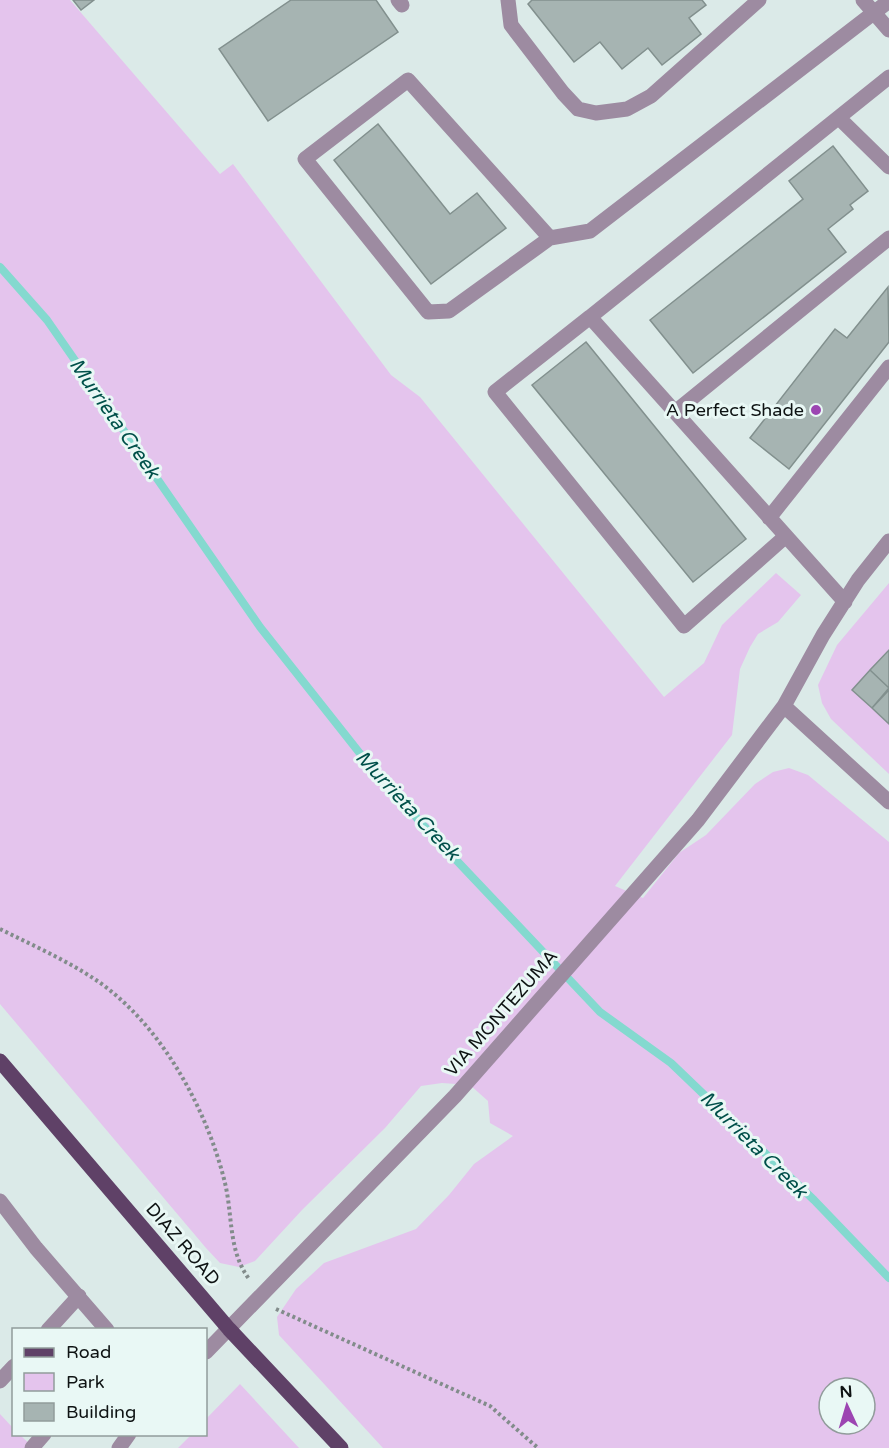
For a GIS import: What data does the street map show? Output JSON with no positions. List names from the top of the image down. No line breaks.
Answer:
{"streets":{"main road":["DIAZ ROAD"],"street":["VIA MONTEZUMA"]},"crossings":[["VIA MONTEZUMA","DIAZ ROAD"]],"water":["Murrieta Creek"],"places":["A Perfect Shade"],"legend":["Road","Park","Building"],"north":"top"}
